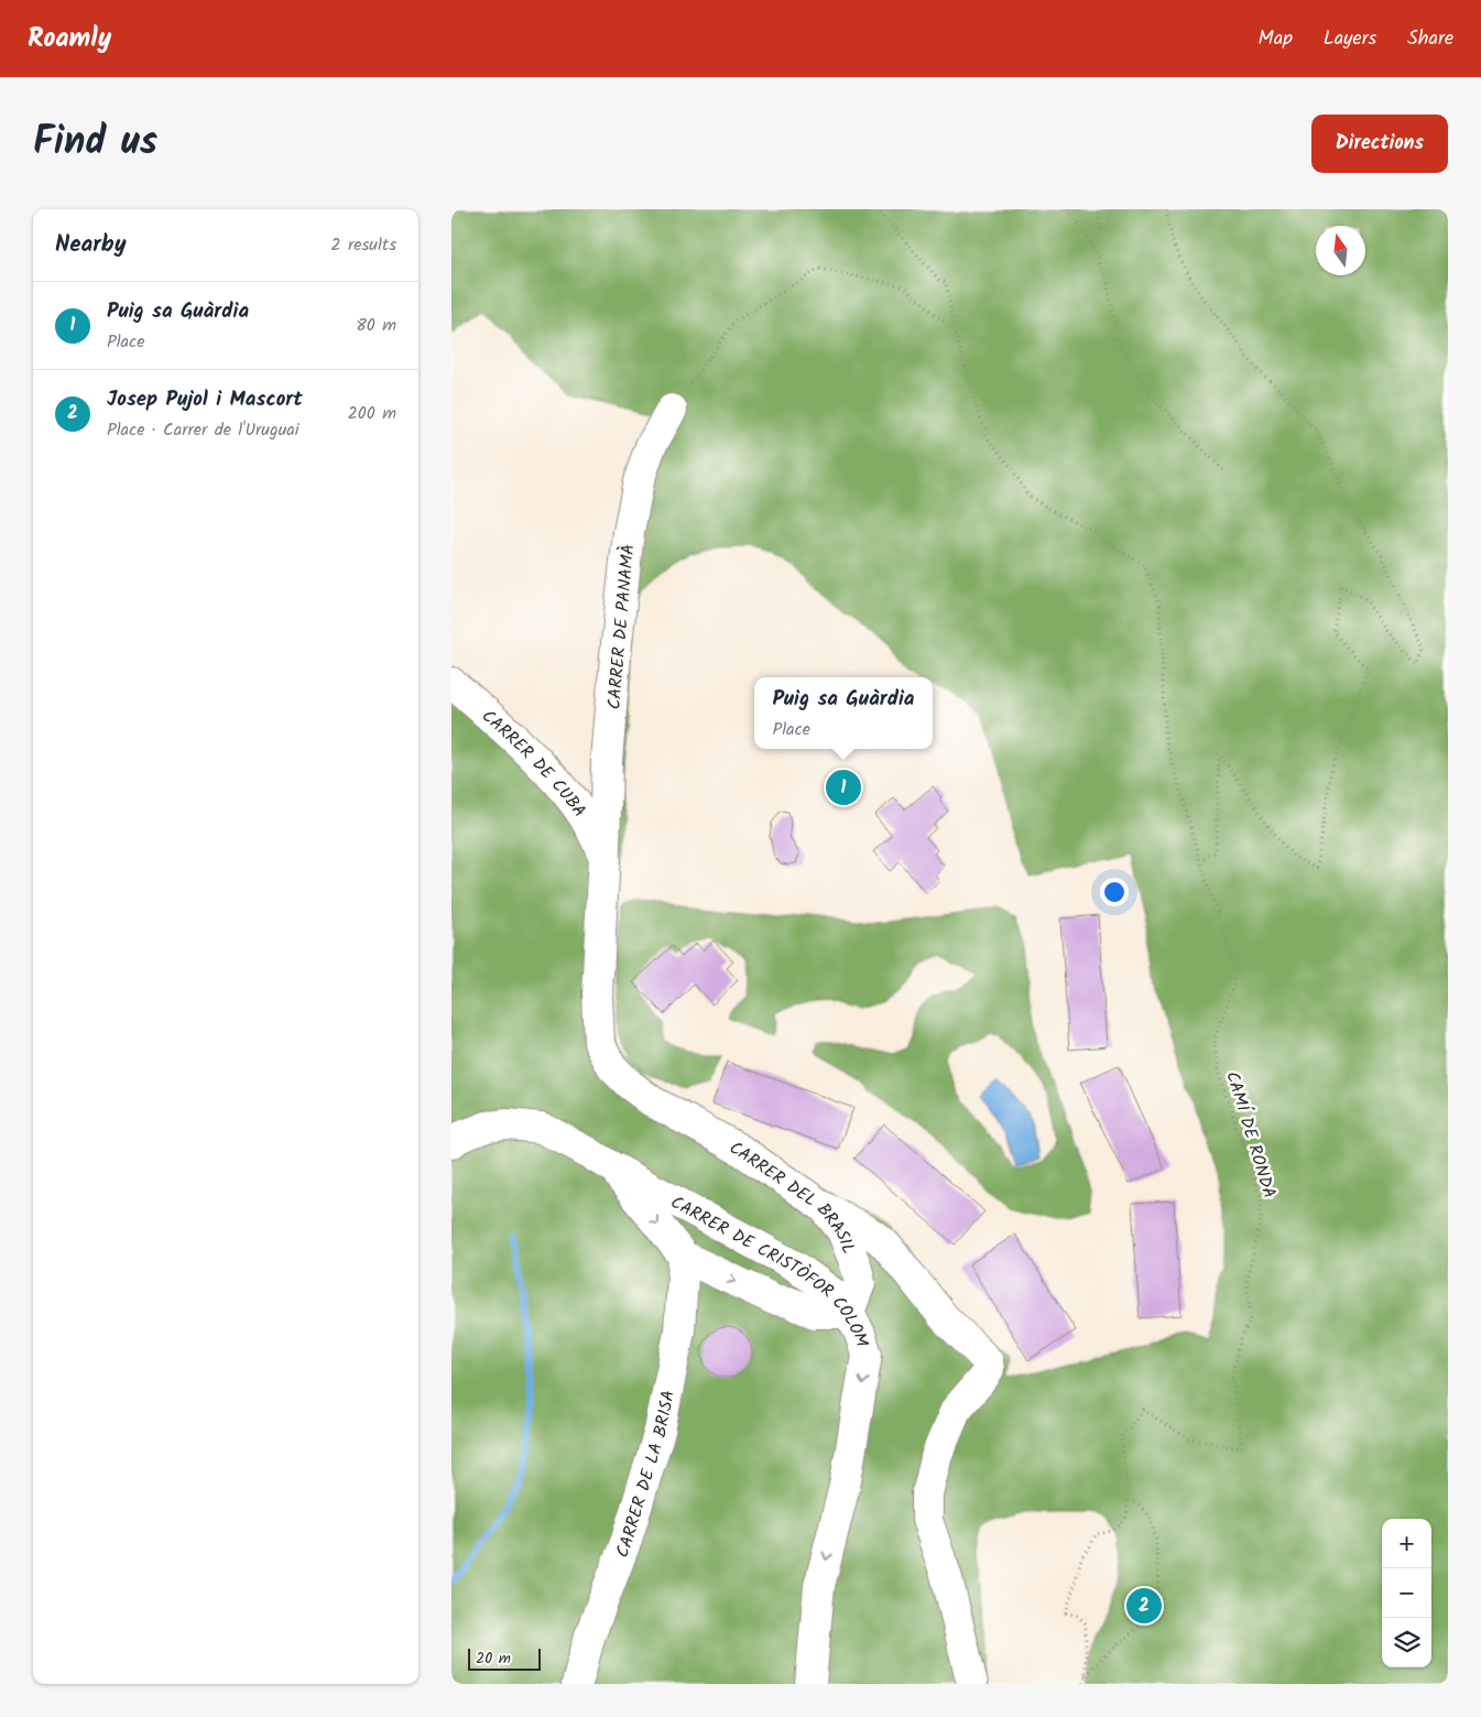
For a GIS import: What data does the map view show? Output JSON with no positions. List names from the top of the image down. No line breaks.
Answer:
{"streets":{"street":["CARRER DE PANAMÀ","CARRER DE CUBA","CARRER DEL BRASIL","CARRER DE CRISTÒFOR COLOM","CARRER DE LA BRISA"],"path":["CAMÍ DE RONDA"]},"crossings":[["CARRER DE PANAMÀ","CARRER DE CUBA"],["CARRER DE PANAMÀ","CARRER DEL BRASIL"],["CARRER DE CUBA","CARRER DEL BRASIL"],["CARRER DEL BRASIL","CARRER DE CRISTÒFOR COLOM"]],"one_way":["CARRER DE CRISTÒFOR COLOM"],"scale_bar":"20 m","north":"top","page":{"header":"Roamly","nav":["Map","Layers","Share"],"title":"Find us","buttons":"Directions","heading":["Nearby","2 results"],"list":[{"mark":"1","name":"Puig sa Guàrdia","note":"Place","value":"80 m"},{"mark":"2","name":"Josep Pujol i Mascort","note":"Place · Carrer de l'Uruguai","value":"200 m"}],"popup":["Puig sa Guàrdia","Place"],"pins":["1","2"],"map_buttons":["+","−"],"scale":"20 m"}}
